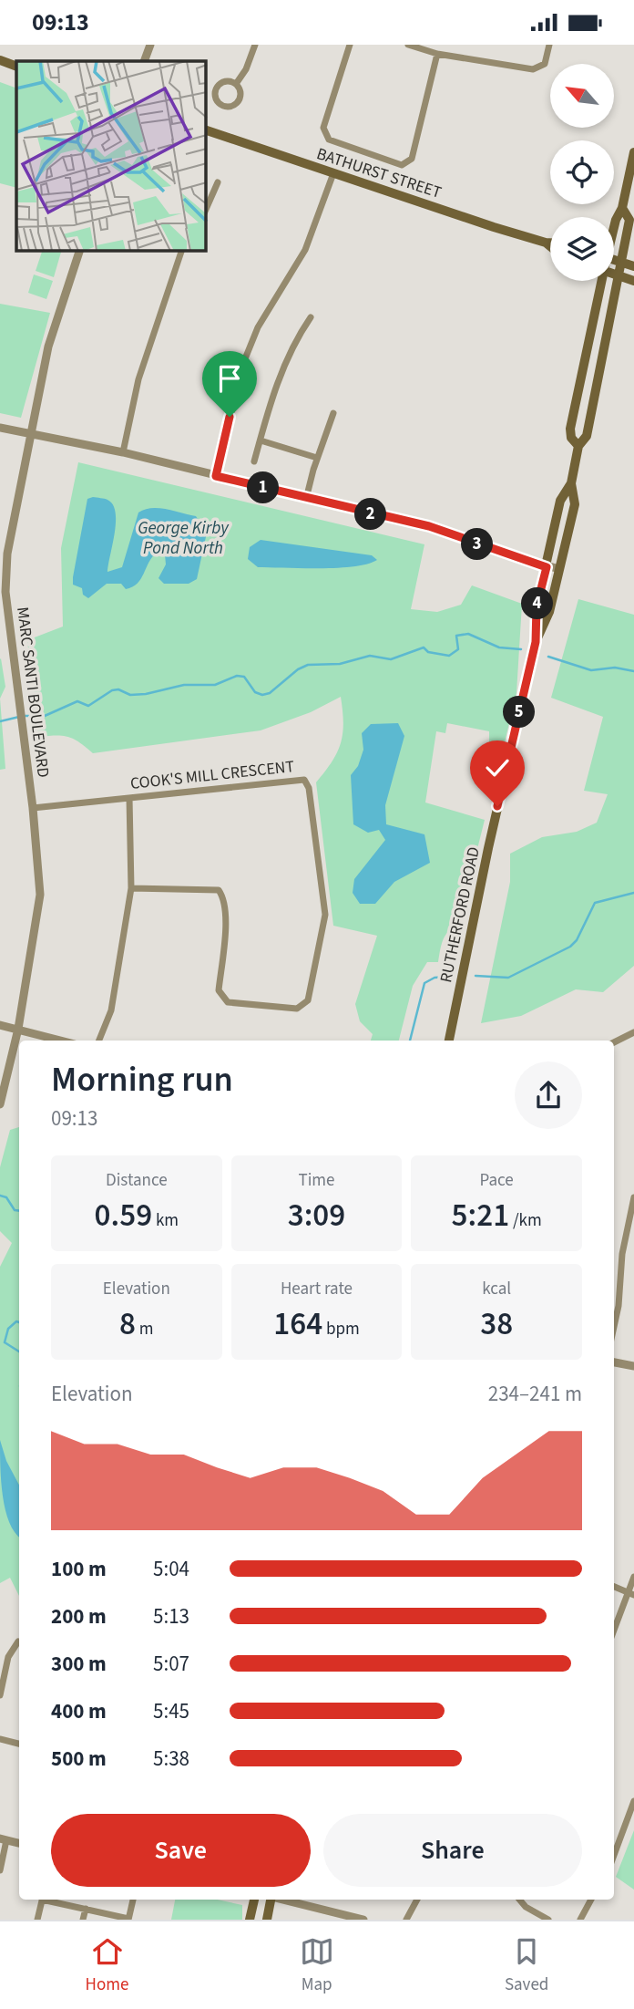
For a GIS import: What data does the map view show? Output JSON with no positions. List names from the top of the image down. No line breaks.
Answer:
{"streets":{"main road":["BATHURST STREET","RUTHERFORD ROAD"],"street":["MARC SANTI BOULEVARD","COOK'S MILL CRESCENT"]},"crossings":[["MARC SANTI BOULEVARD","COOK'S MILL CRESCENT"]],"water":["George Kirby Pond North"],"north":"top left","page":{"status":"09:13","pins":["1","2","3","4","5"],"heading":["Morning run","09:13"],"stats":[["Distance","0.59 km"],["Time","3:09"],["Pace","5:21 /km"],["Elevation","8 m"],["Heart rate","164 bpm"],["kcal","38"]],"chart":["Elevation","234–241 m"],"list":[{"name":"100 m","note":"5:04"},{"name":"200 m","note":"5:13"},{"name":"300 m","note":"5:07"},{"name":"400 m","note":"5:45"},{"name":"500 m","note":"5:38"}],"buttons":["Save","Share"],"tabs":["Home","Map","Saved"]}}
